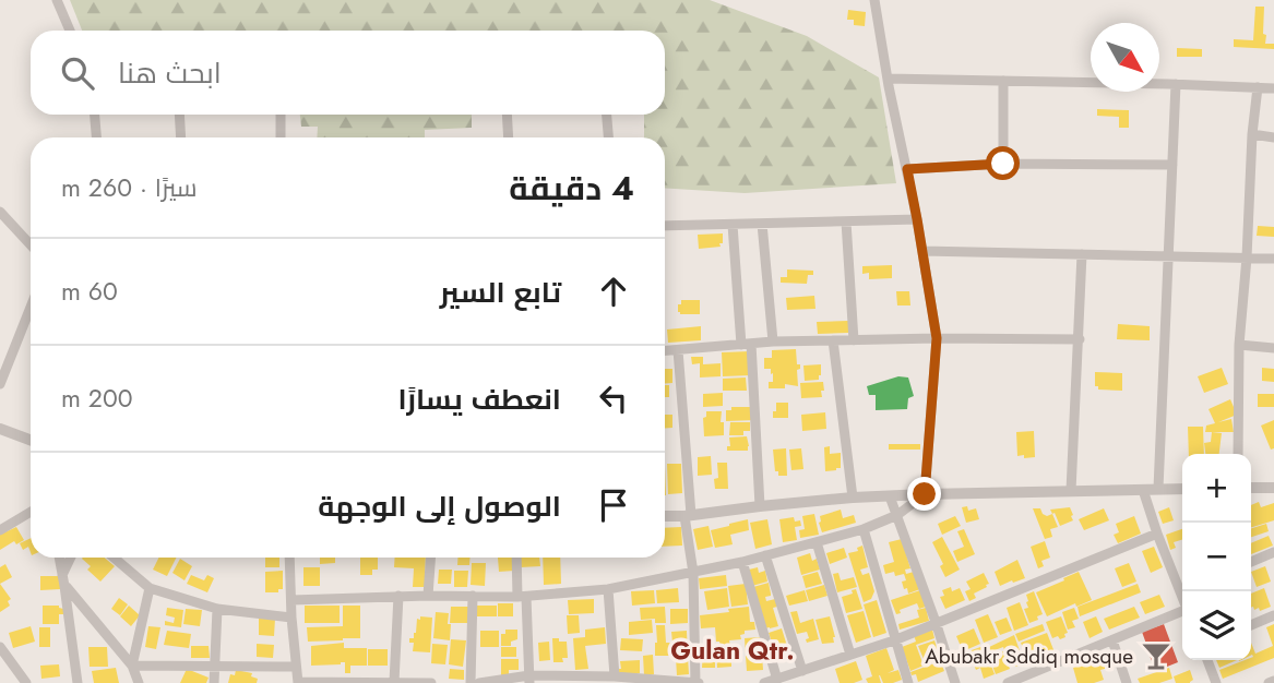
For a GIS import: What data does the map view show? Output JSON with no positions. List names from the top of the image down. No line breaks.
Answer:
{"districts":["Gulan Qtr."],"places":{"bar":["Abubakr Sddiq mosque"]},"north":"bottom right","page":{"search":"ابحث هنا","heading":["4 دقيقة","سيرًا · 260 m"],"list":[["تابع السير","60 m"],["انعطف يسارًا","200 m"],"الوصول إلى الوجهة"],"map_buttons":["+","−"]}}
